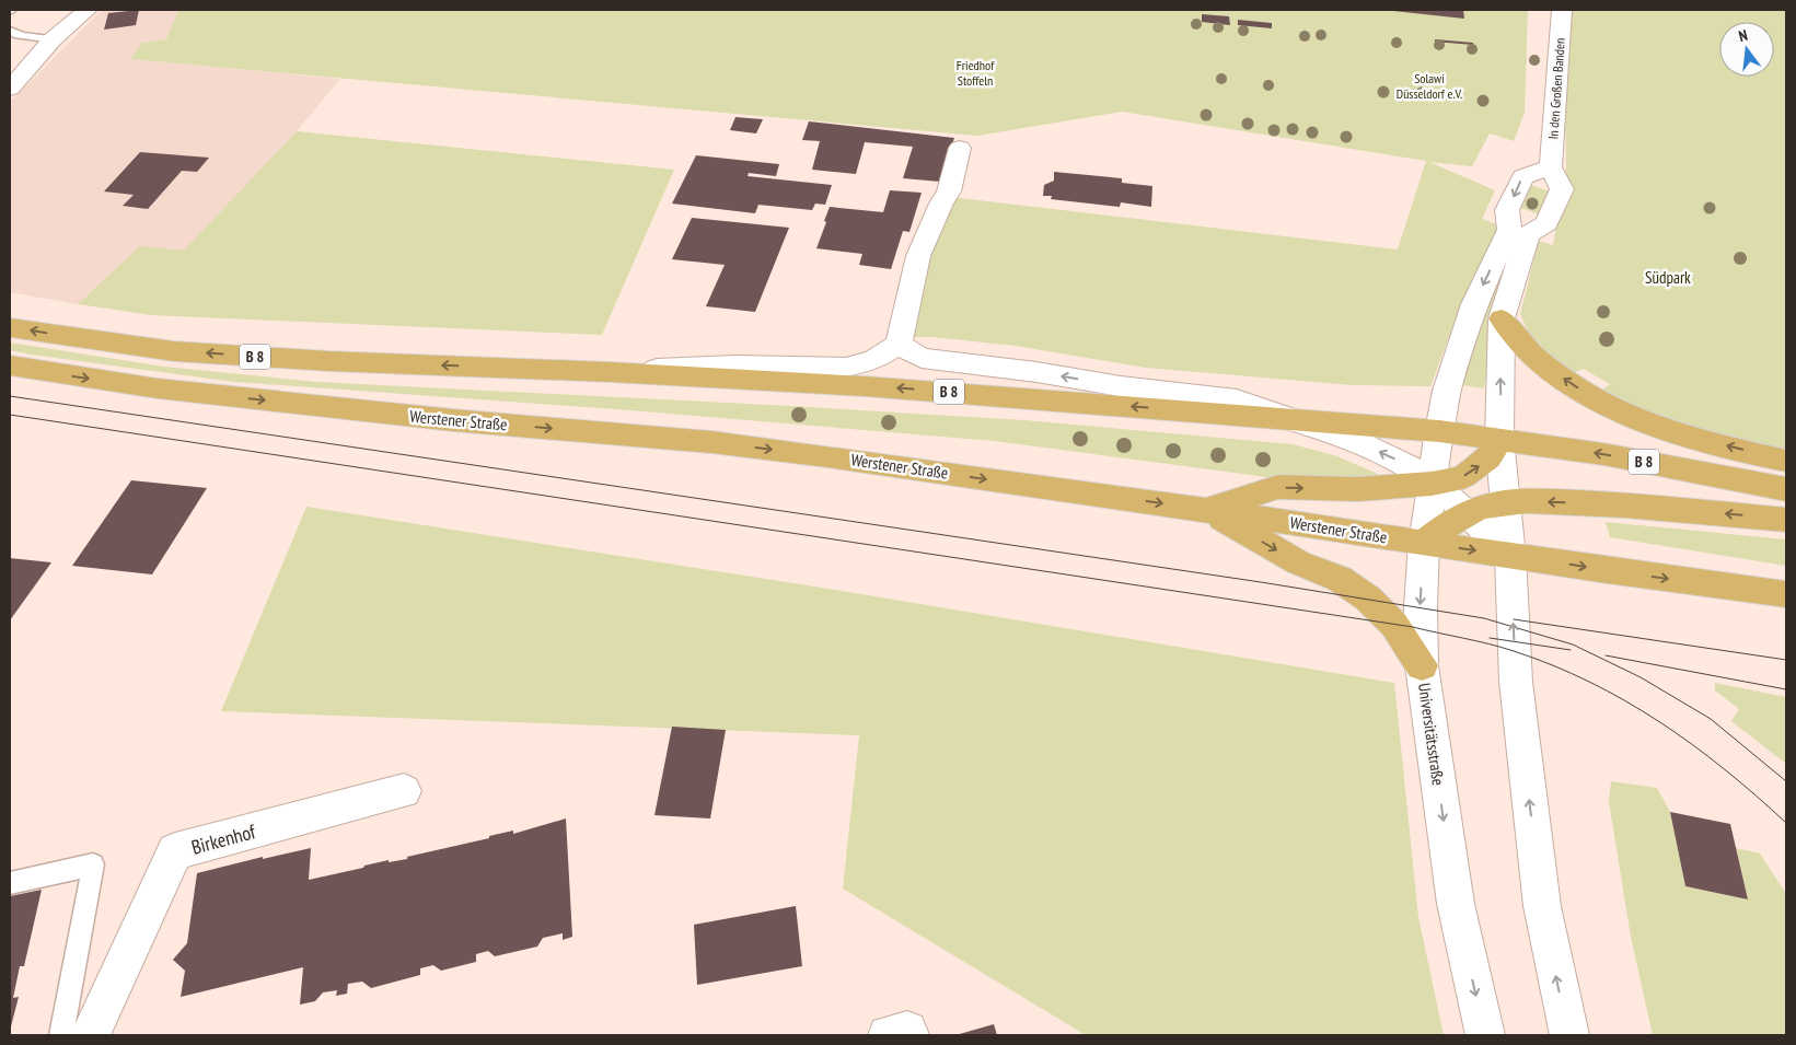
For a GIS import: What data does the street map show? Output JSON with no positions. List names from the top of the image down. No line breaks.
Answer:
{"streets":{"main road":["B 8","Werstener Straße"],"street":["In den Großen Banden","Universitätsstraße","Birkenhof"]},"crossings":[["In den Großen Banden","B 8"],["In den Großen Banden","Universitätsstraße"],["B 8","Universitätsstraße"],["Werstener Straße","Universitätsstraße"]],"parks":["Friedhof Stoffeln","Solawi Düsseldorf e.V.","Südpark"],"north":"top"}
